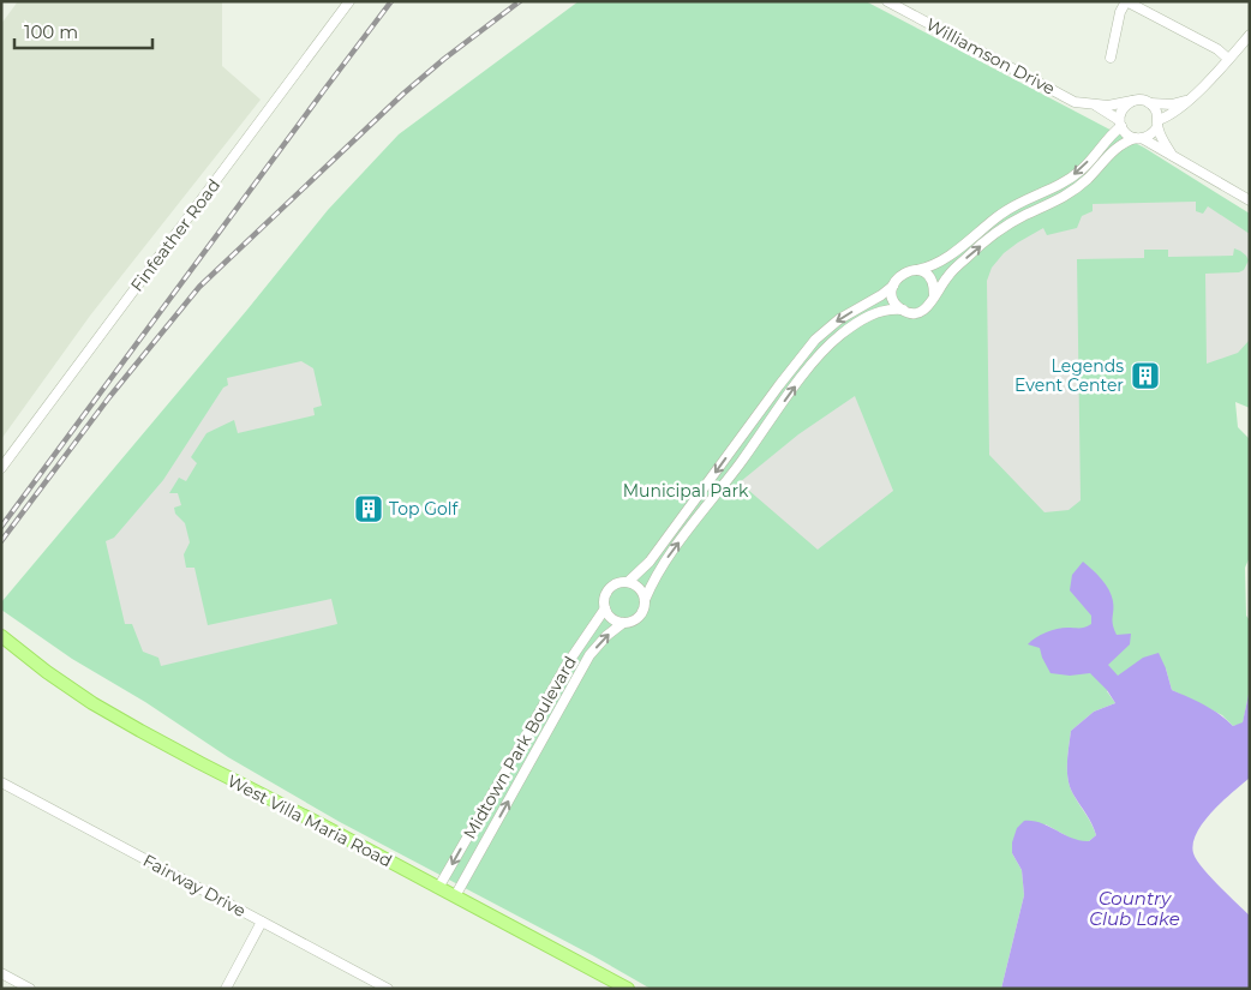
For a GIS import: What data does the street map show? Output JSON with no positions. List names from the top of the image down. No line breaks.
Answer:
{"streets":{"main road":["West Villa Maria Road"],"street":["Williamson Drive","Finfeather Road","Midtown Park Boulevard","Fairway Drive"]},"crossings":[["Midtown Park Boulevard","West Villa Maria Road"]],"water":["Country Club Lake"],"parks":["Municipal Park"],"places":{"building":["Legends Event Center","Top Golf"]},"scale_bar":"100 m"}
